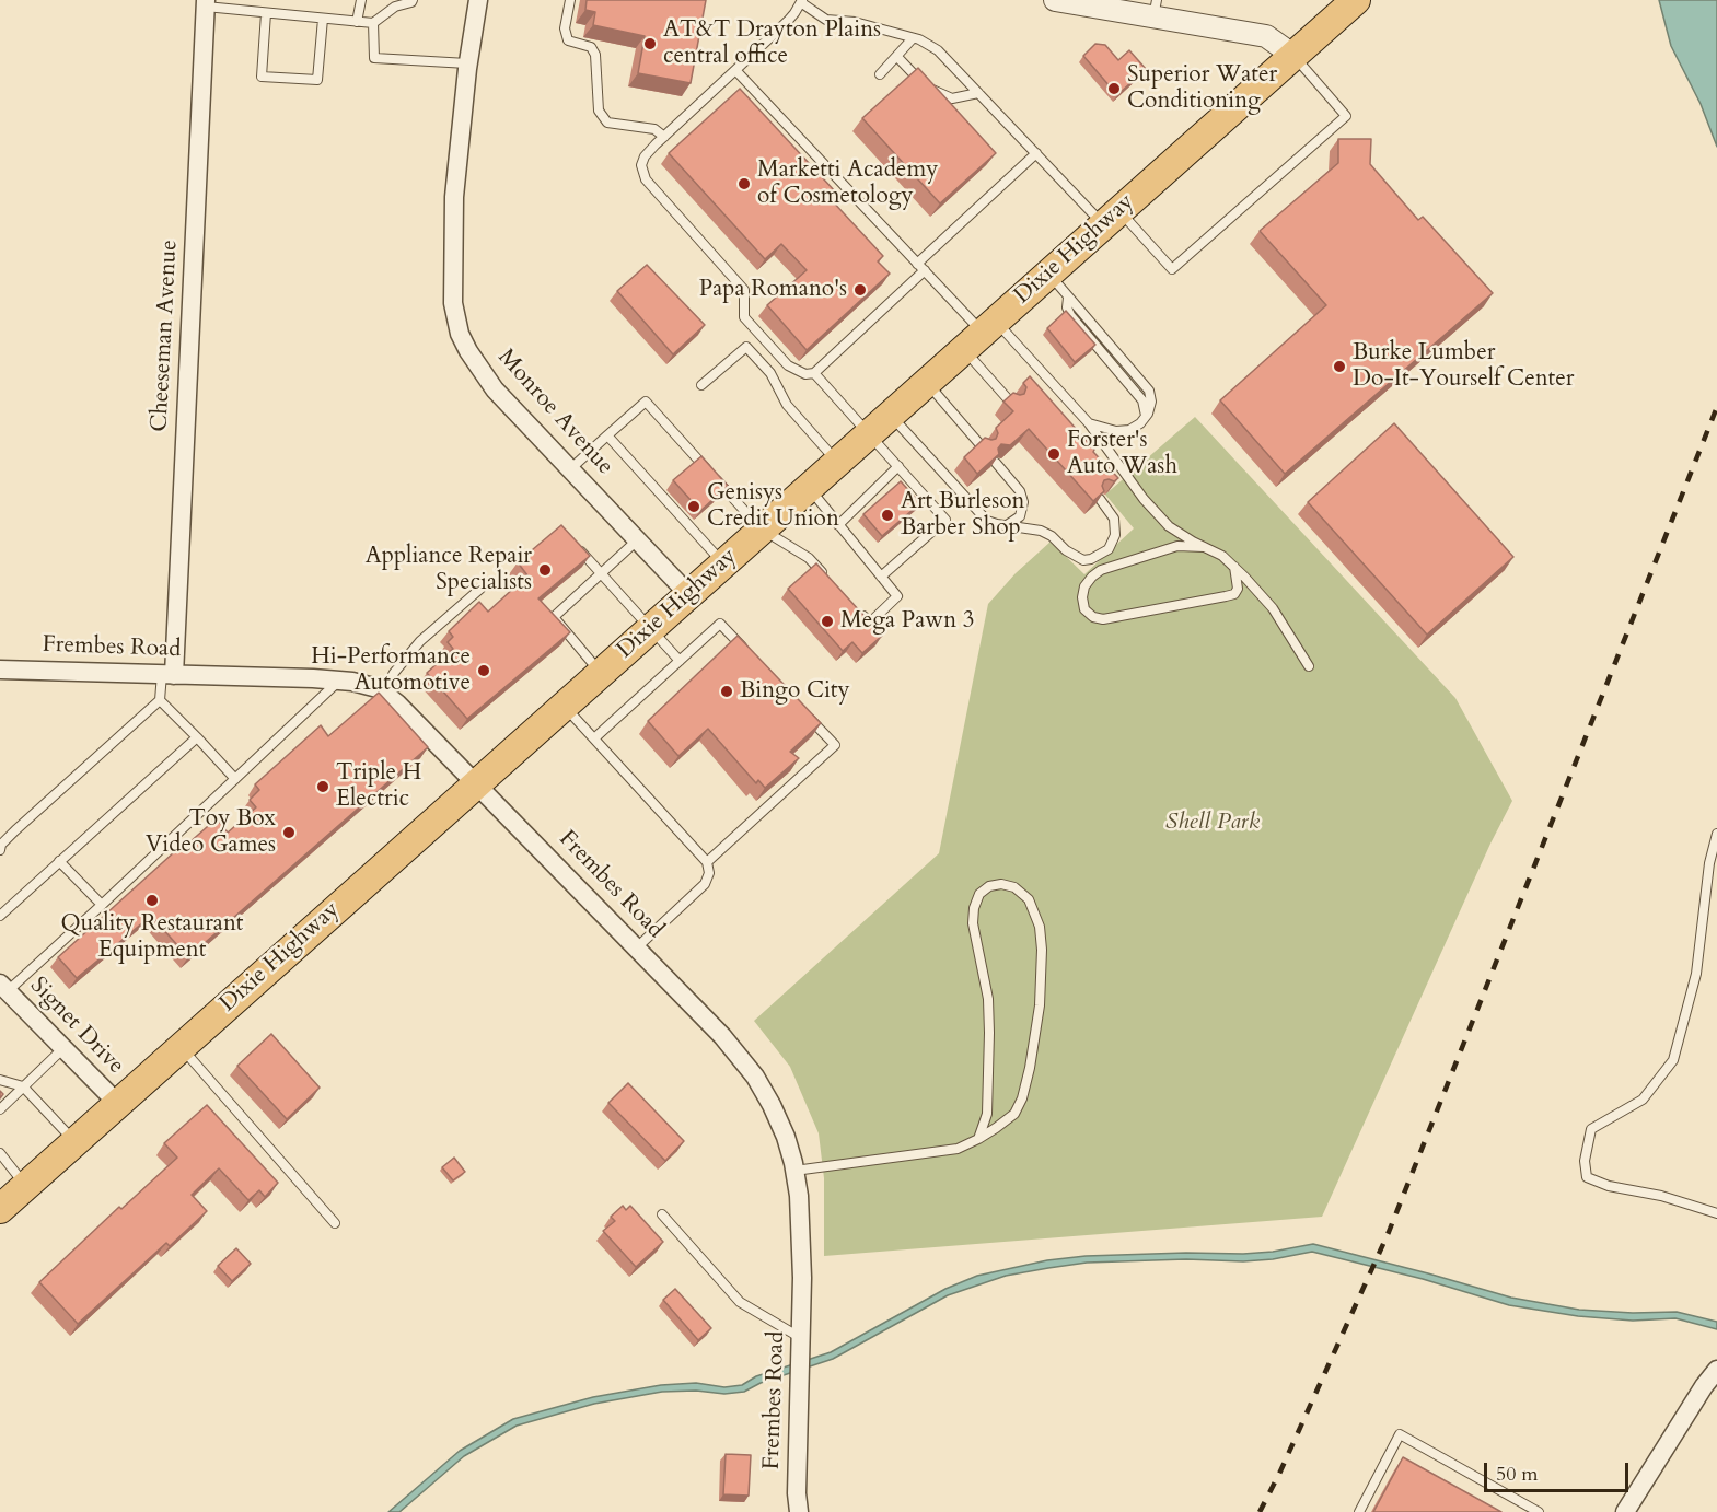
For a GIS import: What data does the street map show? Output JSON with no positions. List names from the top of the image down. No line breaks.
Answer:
{"streets":{"main road":["Dixie Highway"],"street":["Cheeseman Avenue","Monroe Avenue","Frembes Road","Signet Drive"]},"crossings":[["Dixie Highway","Monroe Avenue"],["Dixie Highway","Frembes Road"],["Dixie Highway","Signet Drive"],["Cheeseman Avenue","Frembes Road"]],"parks":["Shell Park"],"places":["AT&T Drayton Plains central office","Superior Water Conditioning","Marketti Academy of Cosmetology","Papa Romano's","Burke Lumber Do-It-Yourself Center","Forster's Auto Wash","Genisys Credit Union","Art Burleson Barber Shop","Appliance Repair Specialists","Mega Pawn 3","Hi-Performance Automotive","Bingo City","Triple H Electric","Toy Box Video Games","Quality Restaurant Equipment"],"scale_bar":"50 m"}
